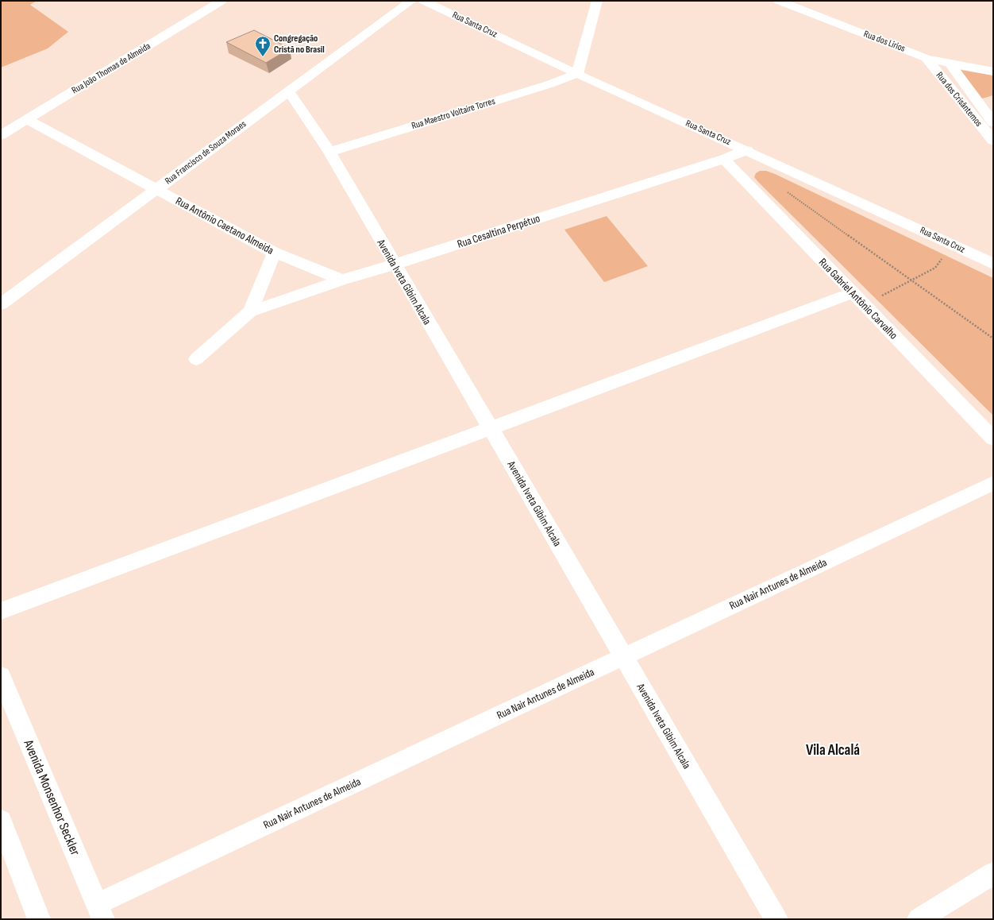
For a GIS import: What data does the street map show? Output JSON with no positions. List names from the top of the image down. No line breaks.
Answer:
{"streets":{"street":["Rua Santa Cruz","Rua dos Lírios","Rua João Thomas de Almeida","Rua dos Crisântemos","Rua Maestro Voltaire Torres","Rua Francisco de Souza Moraes","Rua Antônio Caetano Almeida","Rua Cesaltina Perpétuo","Avenida Iveta Gibim Alcala","Rua Gabriel Antônio Carvalho","Rua Nair Antunes de Almeida","Avenida Monsenhor Seckler"]},"crossings":[["Rua Santa Cruz","Rua Maestro Voltaire Torres"],["Rua Santa Cruz","Rua Cesaltina Perpétuo"],["Rua dos Lírios","Rua dos Crisântemos"],["Rua João Thomas de Almeida","Rua Antônio Caetano Almeida"],["Rua Maestro Voltaire Torres","Avenida Iveta Gibim Alcala"],["Rua Francisco de Souza Moraes","Rua Antônio Caetano Almeida"],["Rua Francisco de Souza Moraes","Avenida Iveta Gibim Alcala"],["Rua Antônio Caetano Almeida","Rua Cesaltina Perpétuo"],["Rua Cesaltina Perpétuo","Avenida Iveta Gibim Alcala"],["Rua Cesaltina Perpétuo","Rua Gabriel Antônio Carvalho"],["Avenida Iveta Gibim Alcala","Rua Nair Antunes de Almeida"],["Rua Nair Antunes de Almeida","Avenida Monsenhor Seckler"]],"districts":["Vila Alcalá"],"places":{"church":["Congregação Cristã no Brasil"]}}
